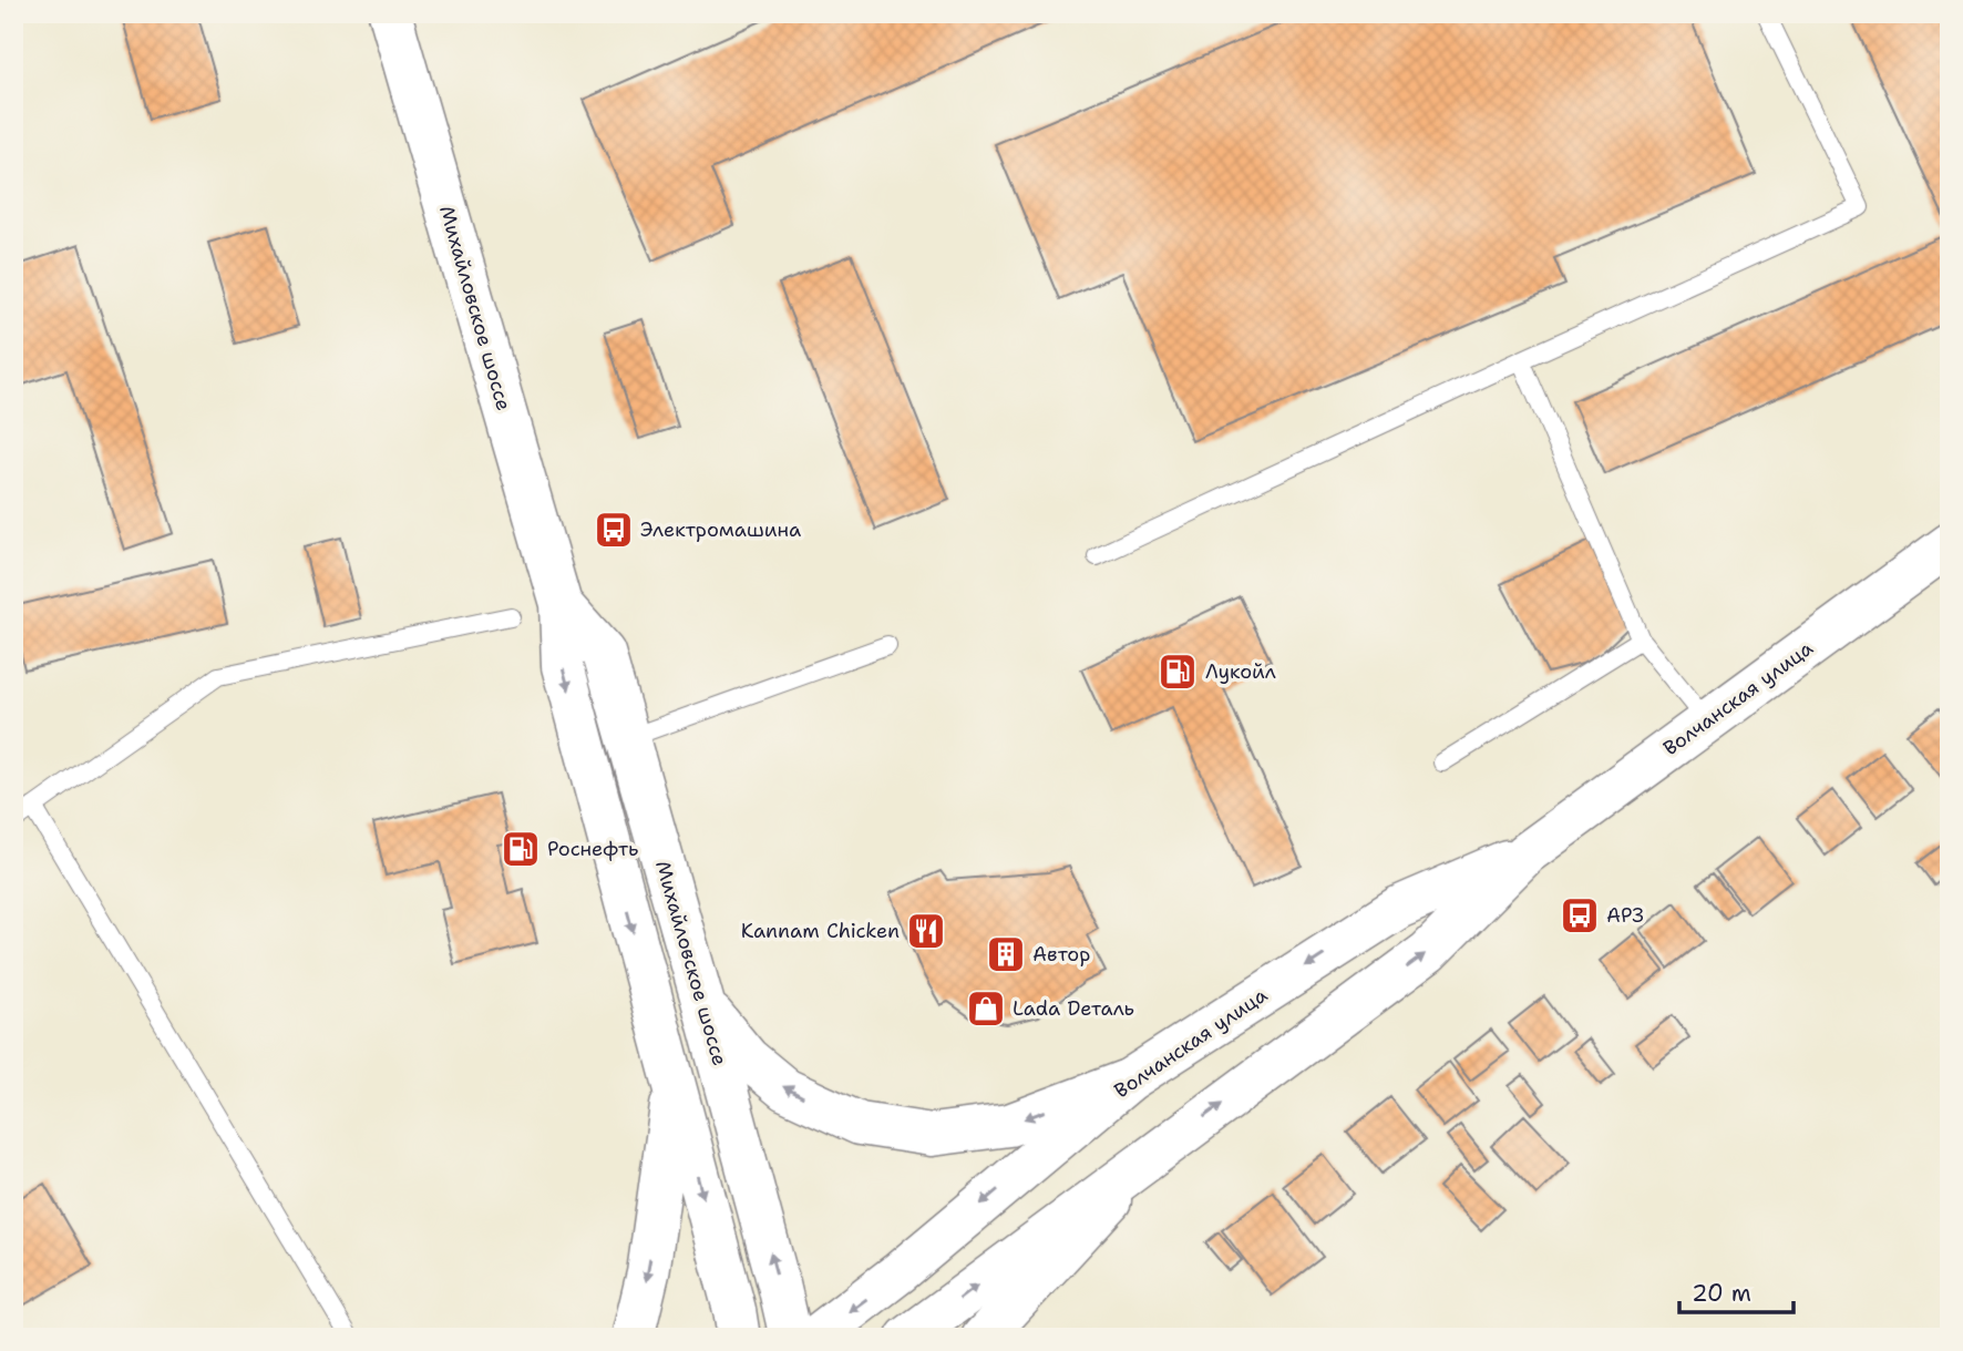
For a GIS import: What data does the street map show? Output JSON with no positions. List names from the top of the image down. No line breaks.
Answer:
{"streets":{"main road":["Михайловское шоссе","Волчанская улица"]},"places":{"bus stop":["Электромашина","АРЗ"],"fuel station":["Лукойл","Роснефть"],"restaurant":["Kannam Chicken"],"building":["Автор"],"shop":["Lada Dеталь"]},"scale_bar":"20 m"}
